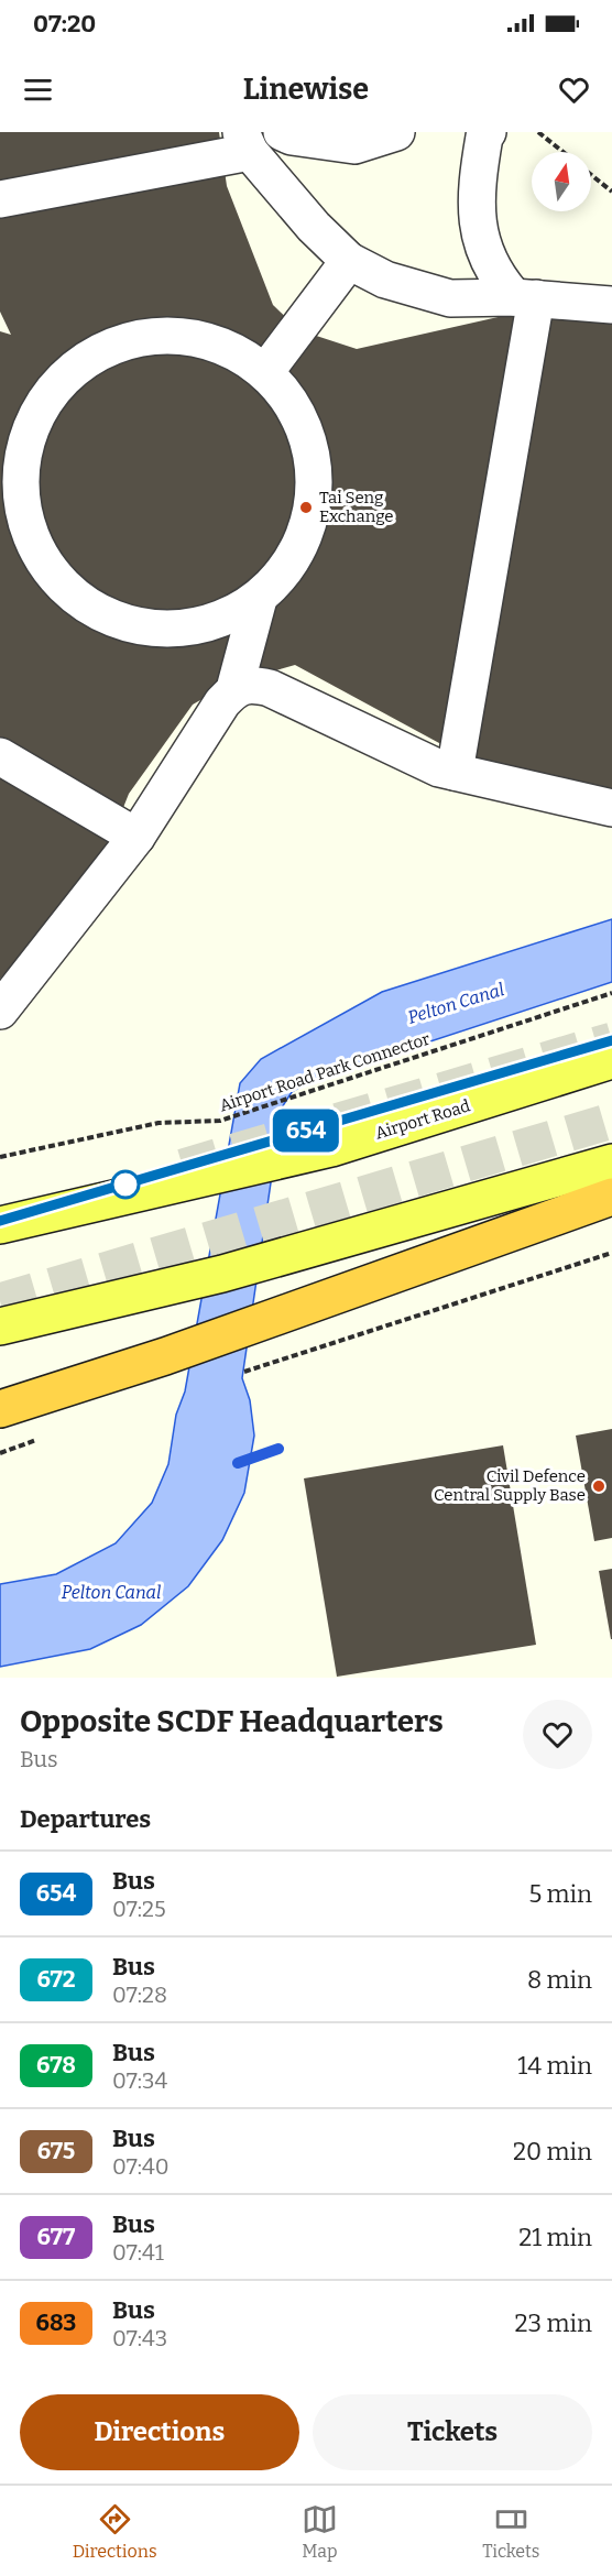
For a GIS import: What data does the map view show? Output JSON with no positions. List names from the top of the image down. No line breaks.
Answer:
{"streets":{"main road":["Airport Road"],"path":["Airport Road Park Connector"]},"water":["Pelton Canal"],"places":["Tai Seng Exchange","Civil Defence Central Supply Base"],"lines":["bus line 654"],"north":"top","page":{"status":"07:20","header":"Linewise","on_map":"654","heading":[["Opposite SCDF Headquarters","Bus"],"Departures"],"list":[{"mark":"654","name":"Bus","note":"07:25","value":"5 min"},{"mark":"672","name":"Bus","note":"07:28","value":"8 min"},{"mark":"678","name":"Bus","note":"07:34","value":"14 min"},{"mark":"675","name":"Bus","note":"07:40","value":"20 min"},{"mark":"677","name":"Bus","note":"07:41","value":"21 min"},{"mark":"683","name":"Bus","note":"07:43","value":"23 min"}],"buttons":["Directions","Tickets"],"tabs":["Directions","Map","Tickets"]}}
